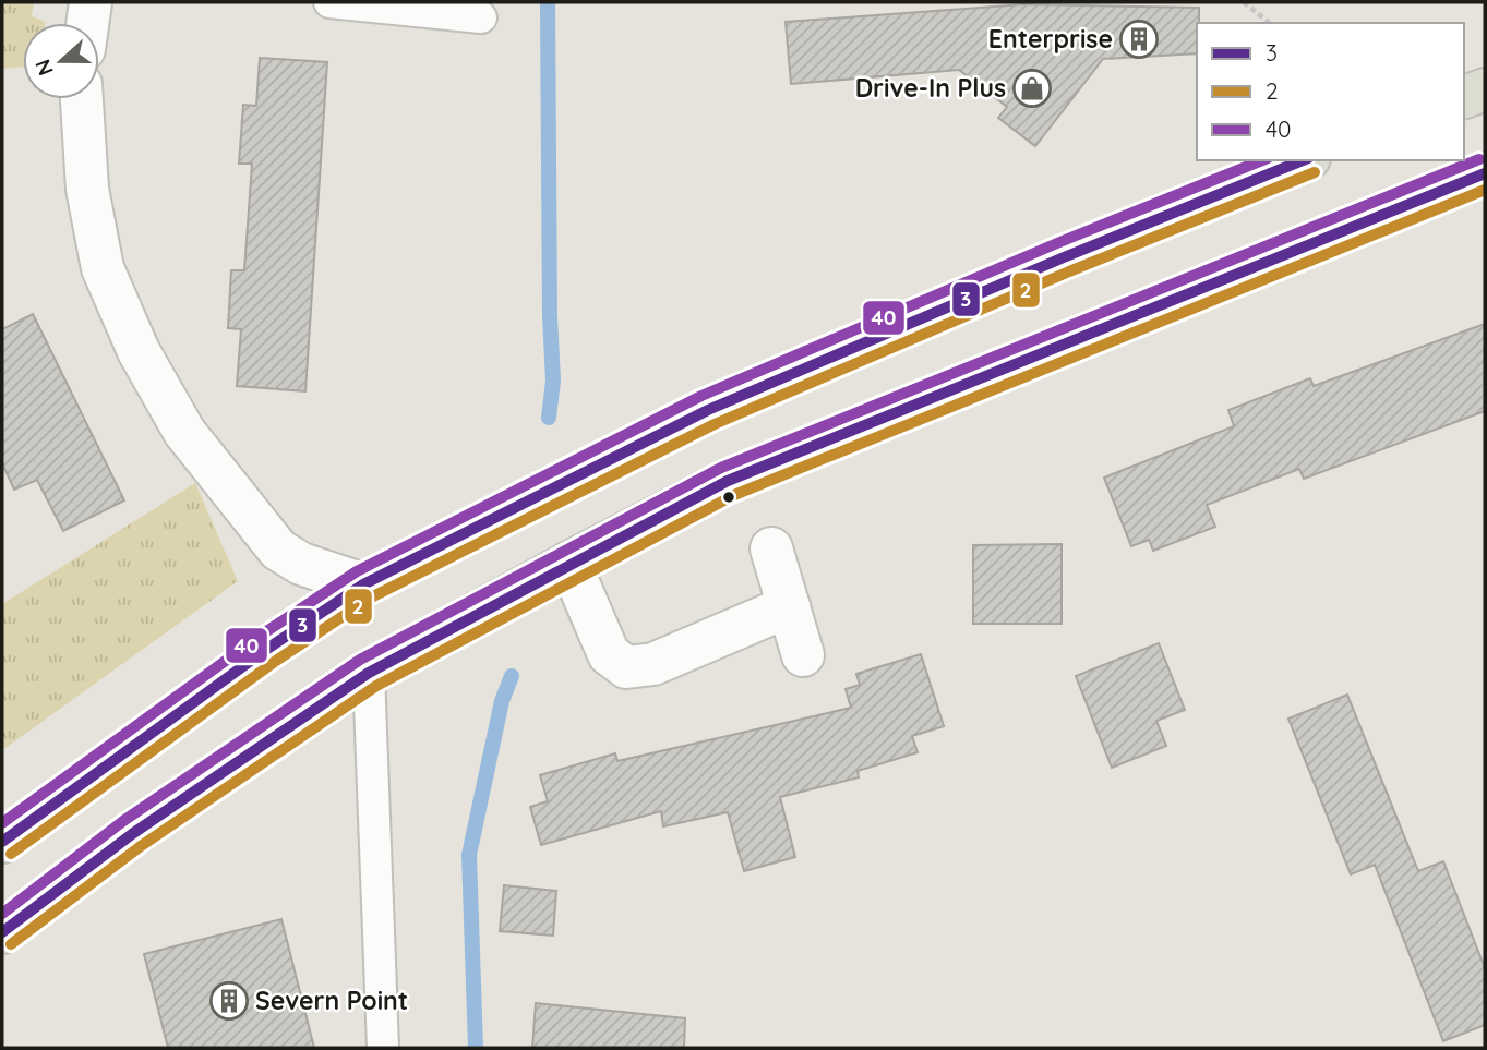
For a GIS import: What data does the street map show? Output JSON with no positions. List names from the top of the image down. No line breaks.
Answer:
{"places":{"building":["Enterprise","Severn Point"],"shop":["Drive-In Plus"]},"lines":["transit line 40","transit line 3","transit line 2"],"legend":["3","2","40"],"north":"left"}
